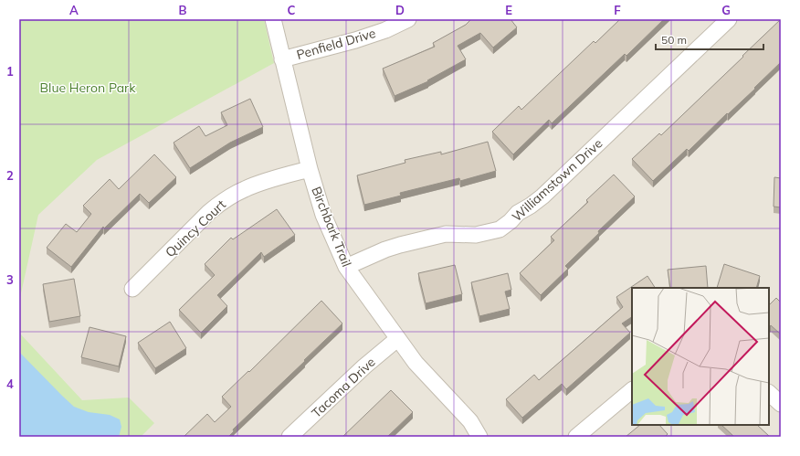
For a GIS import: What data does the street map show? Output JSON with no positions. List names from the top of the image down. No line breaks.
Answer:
{"streets":{"street":["Penfield Drive","Williamstown Drive","Birchbark Trail","Quincy Court","Tacoma Drive"]},"crossings":[["Penfield Drive","Birchbark Trail"],["Williamstown Drive","Birchbark Trail"],["Birchbark Trail","Quincy Court"],["Birchbark Trail","Tacoma Drive"]],"parks":["Blue Heron Park"],"scale_bar":"50 m","grid":{"columns":["A","B","C","D","E","F","G"],"rows":["1","2","3","4"]}}
